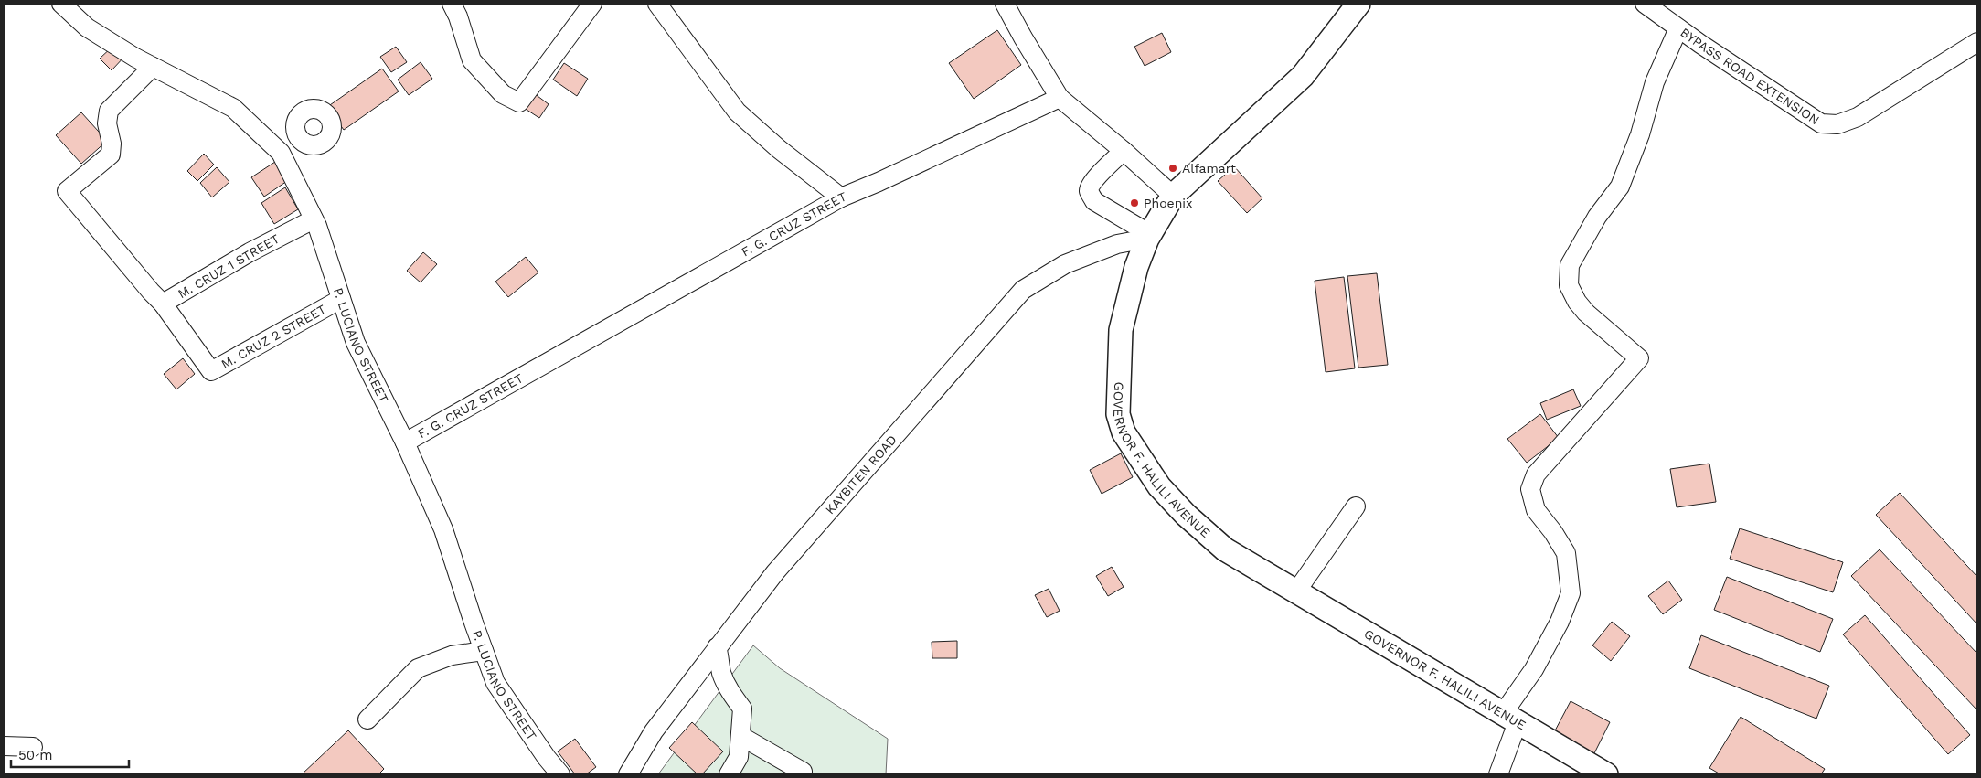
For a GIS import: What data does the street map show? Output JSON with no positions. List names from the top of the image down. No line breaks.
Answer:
{"streets":{"main road":["GOVERNOR F. HALILI AVENUE"],"street":["BYPASS ROAD EXTENSION","F. G. CRUZ STREET","M. CRUZ 1 STREET","M. CRUZ 2 STREET","P. LUCIANO STREET","KAYBITEN ROAD"]},"crossings":[["F. G. CRUZ STREET","P. LUCIANO STREET"],["M. CRUZ 1 STREET","M. CRUZ 2 STREET"],["M. CRUZ 1 STREET","P. LUCIANO STREET"],["M. CRUZ 2 STREET","P. LUCIANO STREET"],["GOVERNOR F. HALILI AVENUE","KAYBITEN ROAD"]],"places":["Alfamart","Phoenix"],"scale_bar":"50 m"}
